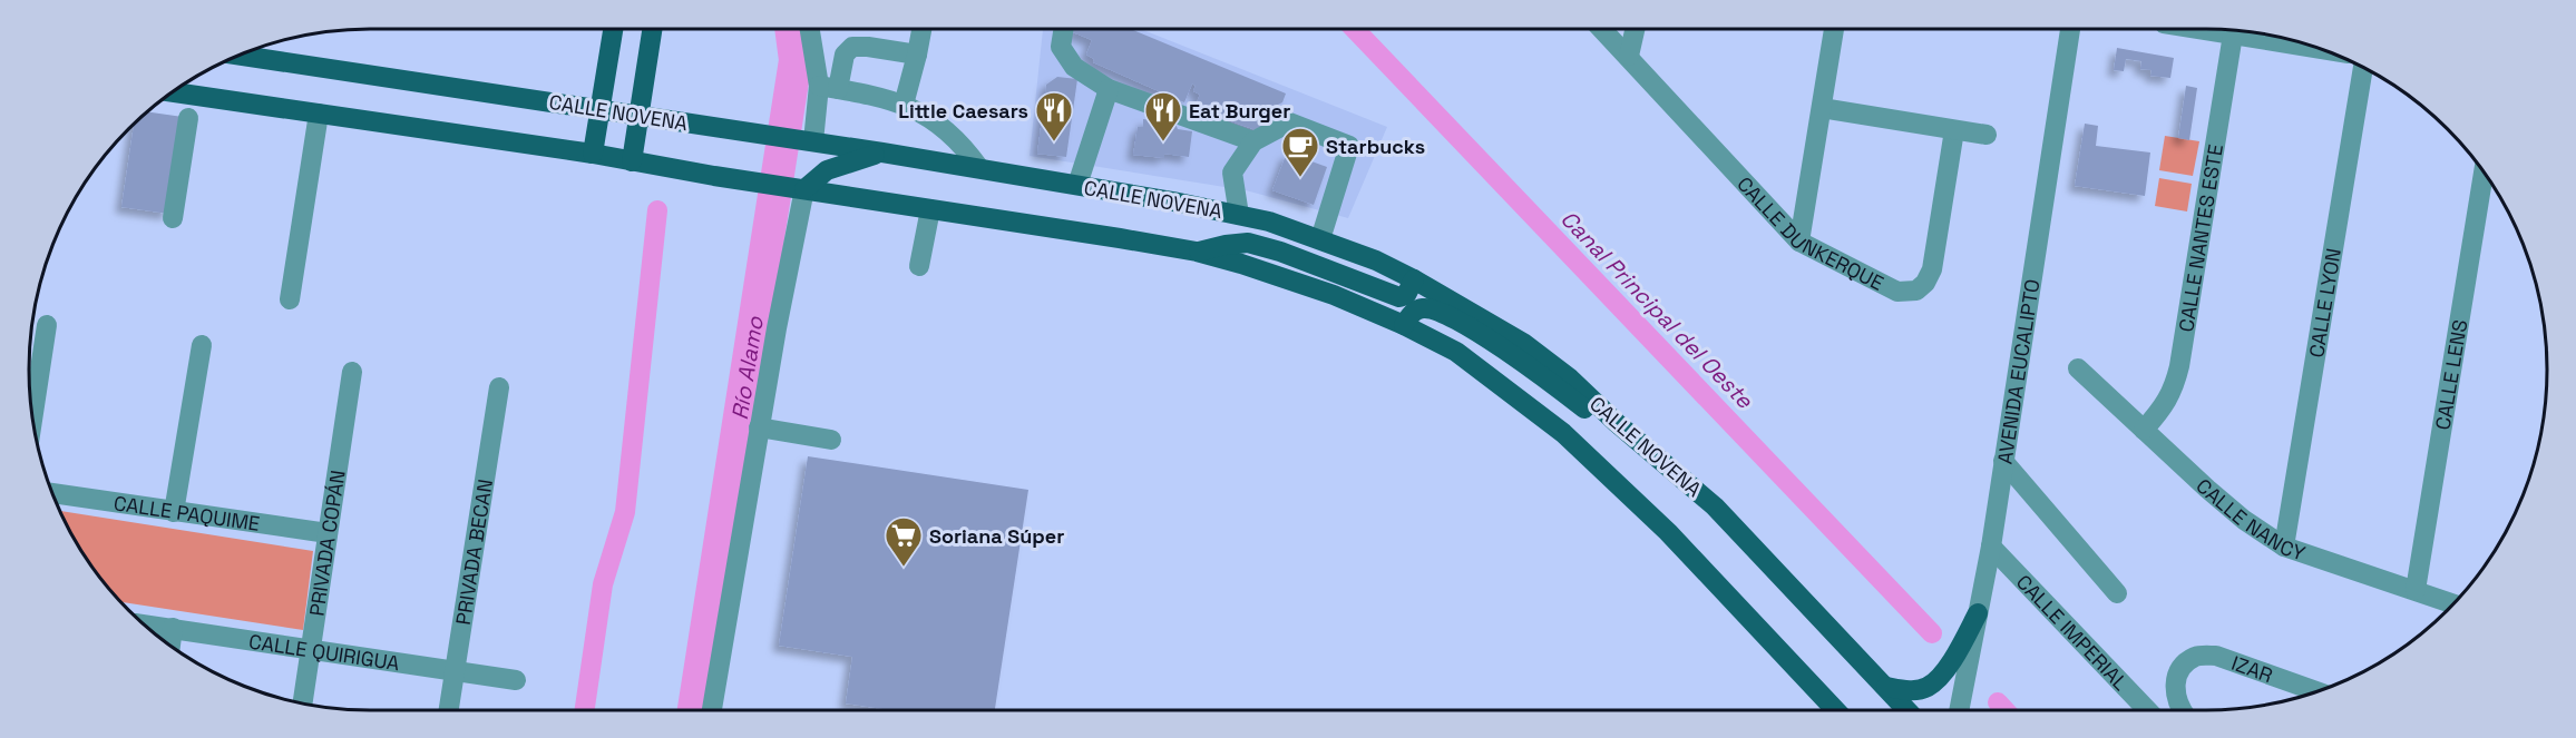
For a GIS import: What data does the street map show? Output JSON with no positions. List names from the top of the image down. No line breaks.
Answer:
{"streets":{"main road":["CALLE NOVENA"],"street":["CALLE DUNKERQUE","CALLE NANTES ESTE","CALLE LYON","AVENIDA EUCALIPTO","CALLE LENS","CALLE PAQUIME","CALLE NANCY","PRIVADA COPÁN","PRIVADA BECAN","CALLE IMPERIAL","CALLE QUIRIGUA","IZAR"]},"crossings":[["CALLE NANTES ESTE","CALLE NANCY"],["CALLE LYON","CALLE NANCY"],["AVENIDA EUCALIPTO","CALLE IMPERIAL"],["CALLE LENS","CALLE NANCY"],["CALLE PAQUIME","PRIVADA COPÁN"],["PRIVADA COPÁN","CALLE QUIRIGUA"],["PRIVADA BECAN","CALLE QUIRIGUA"]],"water":["Canal Principal del Oeste","Río Alamo"],"places":{"restaurant":["Little Caesars","Eat Burger"],"cafe":["Starbucks"],"supermarket":["Soriana Súper"]}}
